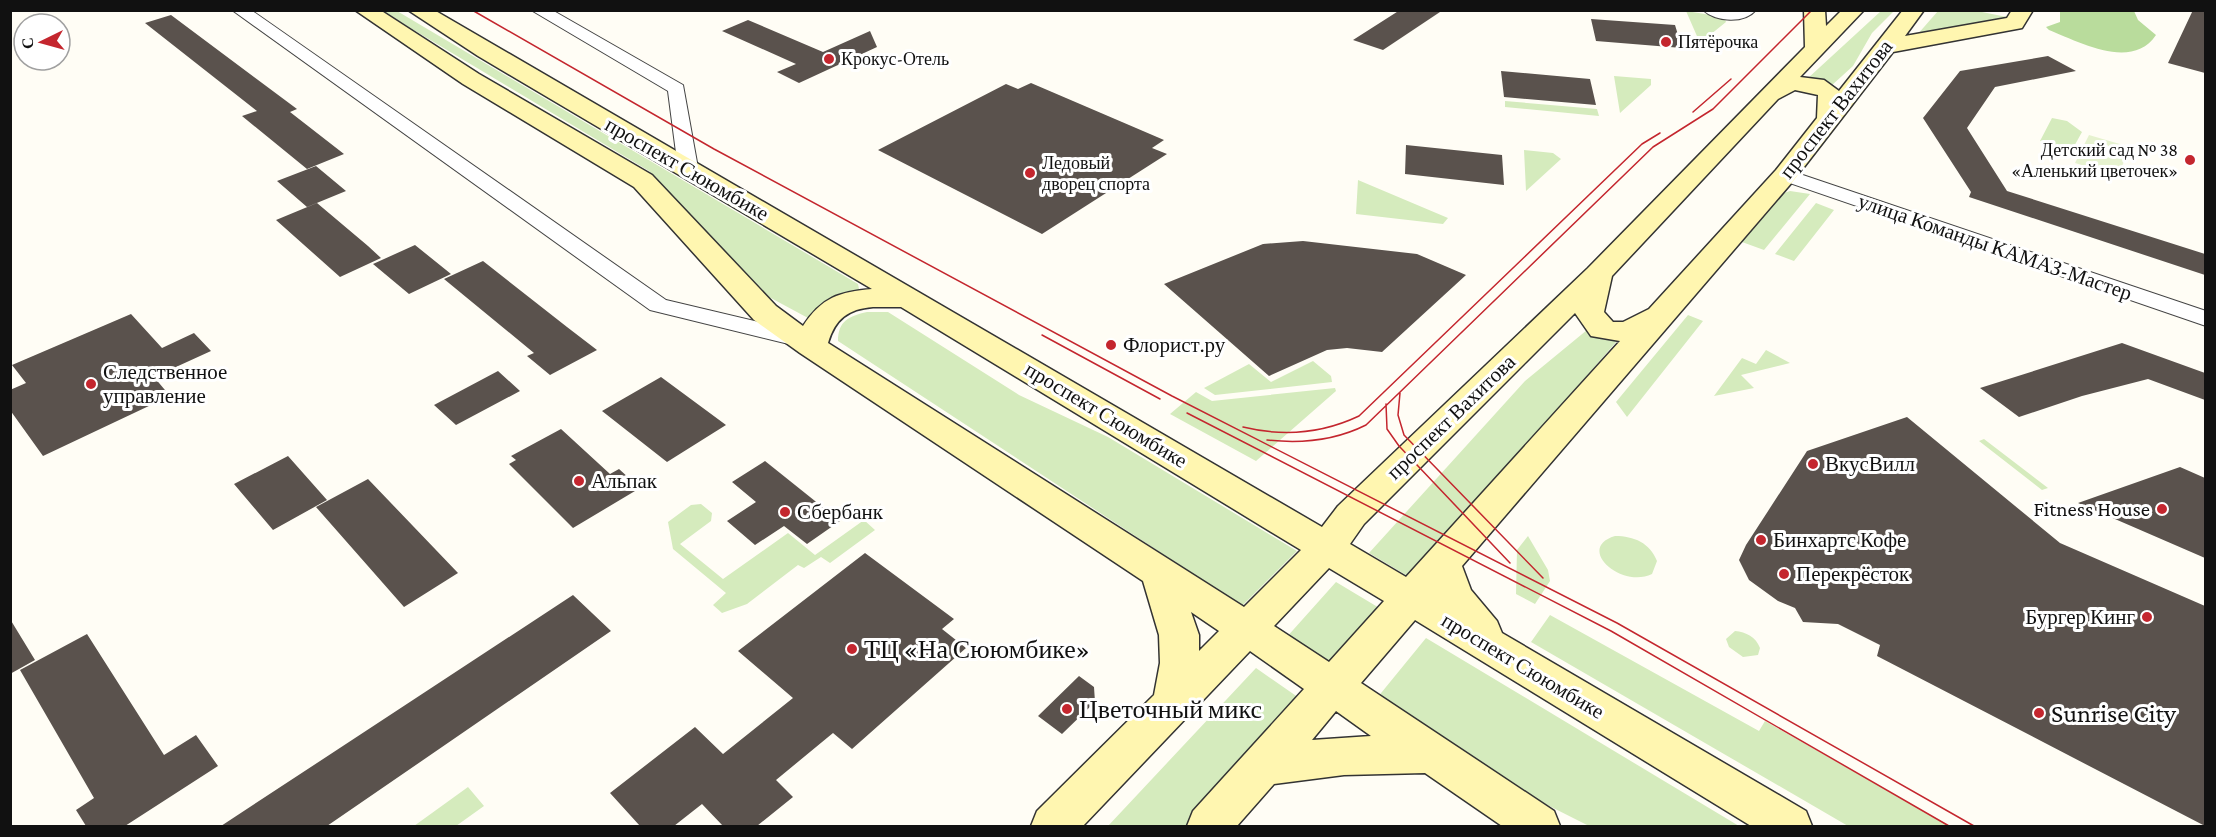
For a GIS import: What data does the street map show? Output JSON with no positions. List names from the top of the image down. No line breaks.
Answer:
{"streets":{"main road":["проспект Вахитова","проспект Сююмбике"],"street":["улица Команды КАМАЗ-Мастер"]},"crossings":[["проспект Вахитова","проспект Сююмбике"],["проспект Вахитова","улица Команды КАМАЗ-Мастер"]],"places":["Пятёрочка","Крокус-Отель","Детский сад № 38 «Аленький цветочек»","Ледовый дворец спорта","Флорист.ру","Следственное управление","ВкусВилл","Альпак","Fitness House","Сбербанк","Бинхартс Кофе","Перекрёсток","Бургер Кинг","ТЦ «На Сююмбике»","Цветочный микс","Sunrise City"],"north":"left"}
